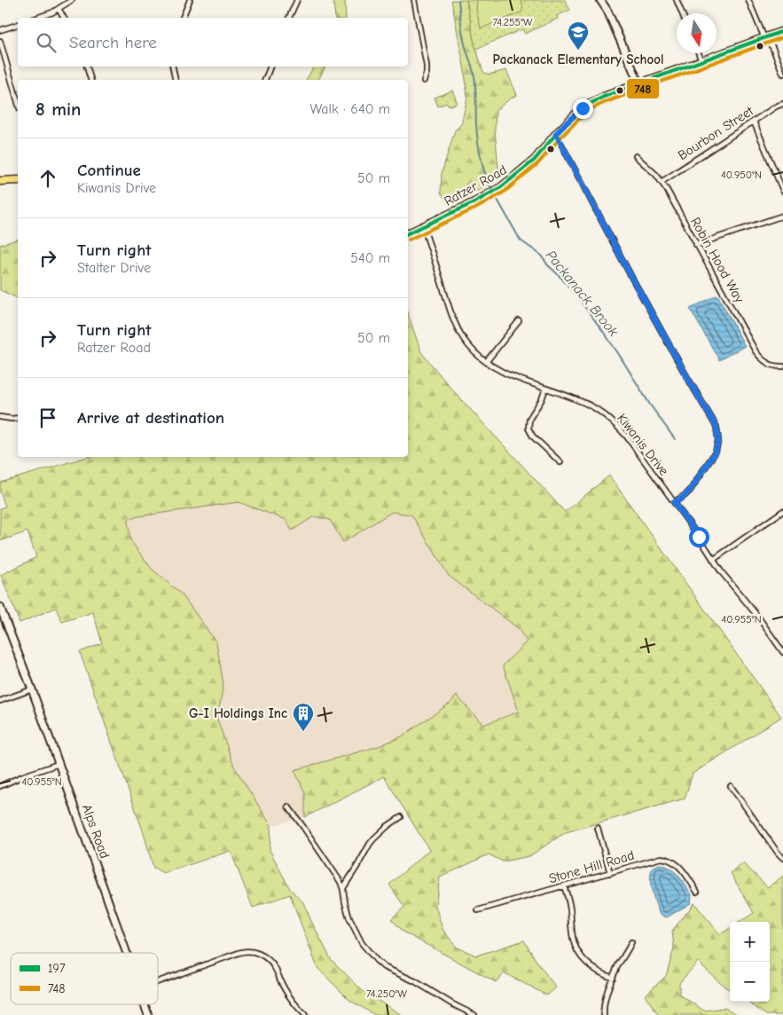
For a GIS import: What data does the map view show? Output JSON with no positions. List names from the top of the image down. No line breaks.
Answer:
{"streets":{"main road":["Ratzer Road","Alps Road"],"street":["Bourbon Street","Robin Hood Way","Kiwanis Drive","Stone Hill Road"]},"crossings":[["Bourbon Street","Robin Hood Way"],["Ratzer Road","Kiwanis Drive"]],"water":["Packanack Brook"],"places":{"school or university":["Packanack Elementary School"],"building":["G-I Holdings Inc"]},"lines":["transit line 197","transit line 748"],"legend":["197","748"],"north":"bottom","page":{"search":"Search here","heading":["8 min","Walk · 640 m"],"list":[["Continue","Kiwanis Drive","50 m"],["Turn right","Stalter Drive","540 m"],["Turn right","Ratzer Road","50 m"],"Arrive at destination"],"map_buttons":["+","−"]},"coordinates":["74.255°W","40.950°N","40.955°N","74.250°W"]}
